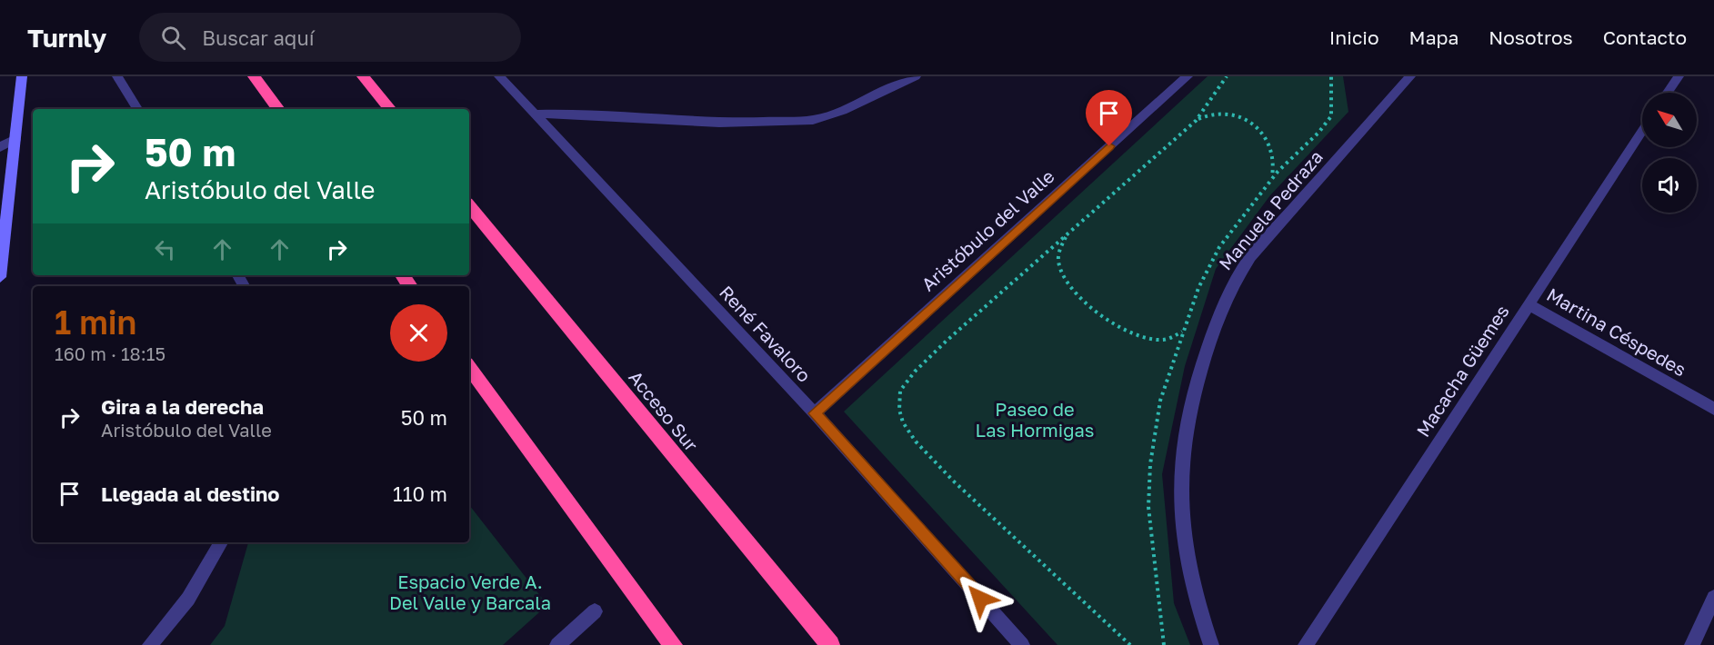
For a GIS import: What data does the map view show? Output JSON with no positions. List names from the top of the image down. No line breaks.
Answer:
{"streets":{"highway":["Acceso Sur"],"street":["Manuela Pedraza","Aristóbulo del Valle","Martina Céspedes","René Favaloro","Macacha Güemes"]},"crossings":[["Aristóbulo del Valle","René Favaloro"],["Martina Céspedes","Macacha Güemes"]],"parks":["Paseo de Las Hormigas","Espacio Verde A. Del Valle y Barcala"],"north":"top left","page":{"header":"Turnly","search":"Buscar aquí","nav":["Inicio","Mapa","Nosotros","Contacto"],"turn":["50 m","Aristóbulo del Valle"],"heading":["1 min","160 m · 18:15"],"list":[{"name":"Gira a la derecha","note":"Aristóbulo del Valle","value":"50 m"},{"name":"Llegada al destino","value":"110 m"}]}}
